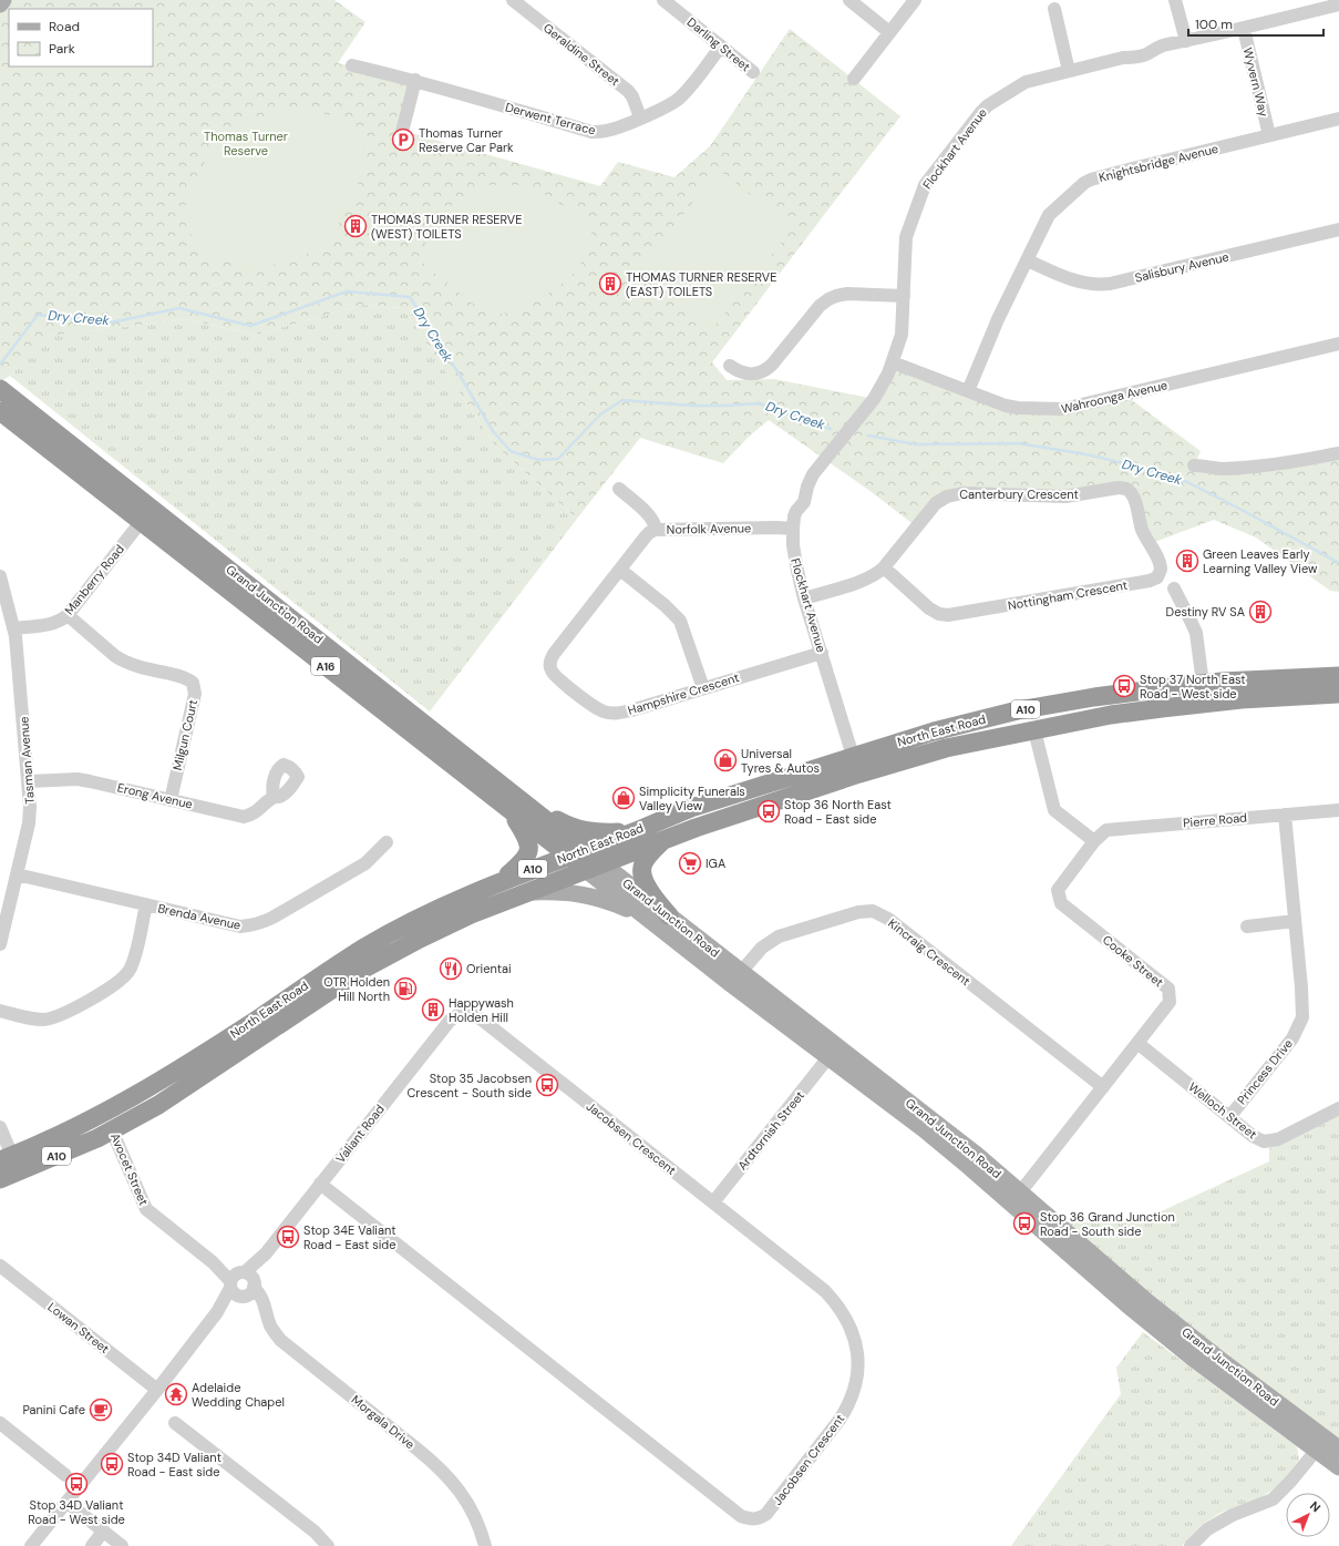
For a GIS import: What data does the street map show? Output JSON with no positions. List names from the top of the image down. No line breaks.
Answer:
{"streets":{"highway":["Grand Junction Road","A16","A10","North East Road","Avocet Street"],"street":["Darling Street","Geraldine Street","Wyvern Way","Derwent Terrace","Flockhart Avenue","Knightsbridge Avenue","Salisbury Avenue","Wahroonga Avenue","Canterbury Crescent","Norfolk Avenue","Manberry Road","Nottingham Crescent","Hampshire Crescent","Milgun Court","Tasman Avenue","Erong Avenue","Pierre Road","Brenda Avenue","Kincraig Crescent","Cooke Street","Princess Drive","Welloch Street","Ardtornish Street","Valiant Road","Jacobsen Crescent","Lowan Street","Morgala Drive"]},"crossings":[["Darling Street","Derwent Terrace"],["Geraldine Street","Derwent Terrace"],["Wyvern Way","Flockhart Avenue"],["Wyvern Way","Knightsbridge Avenue"],["Flockhart Avenue","Wahroonga Avenue"],["Flockhart Avenue","Canterbury Crescent"],["Flockhart Avenue","Norfolk Avenue"],["Flockhart Avenue","Hampshire Crescent"],["Flockhart Avenue","North East Road"],["Knightsbridge Avenue","Salisbury Avenue"],["Knightsbridge Avenue","Wahroonga Avenue"],["Canterbury Crescent","Nottingham Crescent"],["Norfolk Avenue","Hampshire Crescent"],["Manberry Road","Grand Junction Road"],["Manberry Road","Milgun Court"],["Manberry Road","Tasman Avenue"],["Grand Junction Road","North East Road"],["Grand Junction Road","Kincraig Crescent"],["Grand Junction Road","Cooke Street"],["Grand Junction Road","Ardtornish Street"],["North East Road","Avocet Street"],["Milgun Court","Erong Avenue"],["Tasman Avenue","Erong Avenue"],["Tasman Avenue","Brenda Avenue"],["Pierre Road","Cooke Street"],["Pierre Road","Princess Drive"],["Kincraig Crescent","Cooke Street"],["Cooke Street","Welloch Street"],["Princess Drive","Welloch Street"],["Ardtornish Street","Jacobsen Crescent"],["Valiant Road","Jacobsen Crescent"],["Valiant Road","Avocet Street"],["Valiant Road","Lowan Street"],["Valiant Road","Morgala Drive"],["Avocet Street","Morgala Drive"]],"water":["Dry Creek"],"parks":["Thomas Turner Reserve"],"places":{"parking":["Thomas Turner Reserve Car Park"],"building":["THOMAS TURNER RESERVE (WEST) TOILETS","THOMAS TURNER RESERVE (EAST) TOILETS","Green Leaves Early Learning Valley View","Destiny RV SA","Happywash Holden Hill"],"bus stop":["Stop 37 North East Road - West side","Stop 36 North East Road - East side","Stop 35 Jacobsen Crescent - South side","Stop 36 Grand Junction Road - South side","Stop 34E Valiant Road - East side","Stop 34D Valiant Road - East side","Stop 34D Valiant Road - West side"],"shop":["Universal Tyres & Autos","Simplicity Funerals Valley View"],"supermarket":["IGA"],"restaurant":["Orientai"],"fuel station":["OTR Holden Hill North"],"temple":["Adelaide Wedding Chapel"],"cafe":["Panini Cafe"]},"legend":["Road","Park"],"scale_bar":"100 m","north":"top right"}
